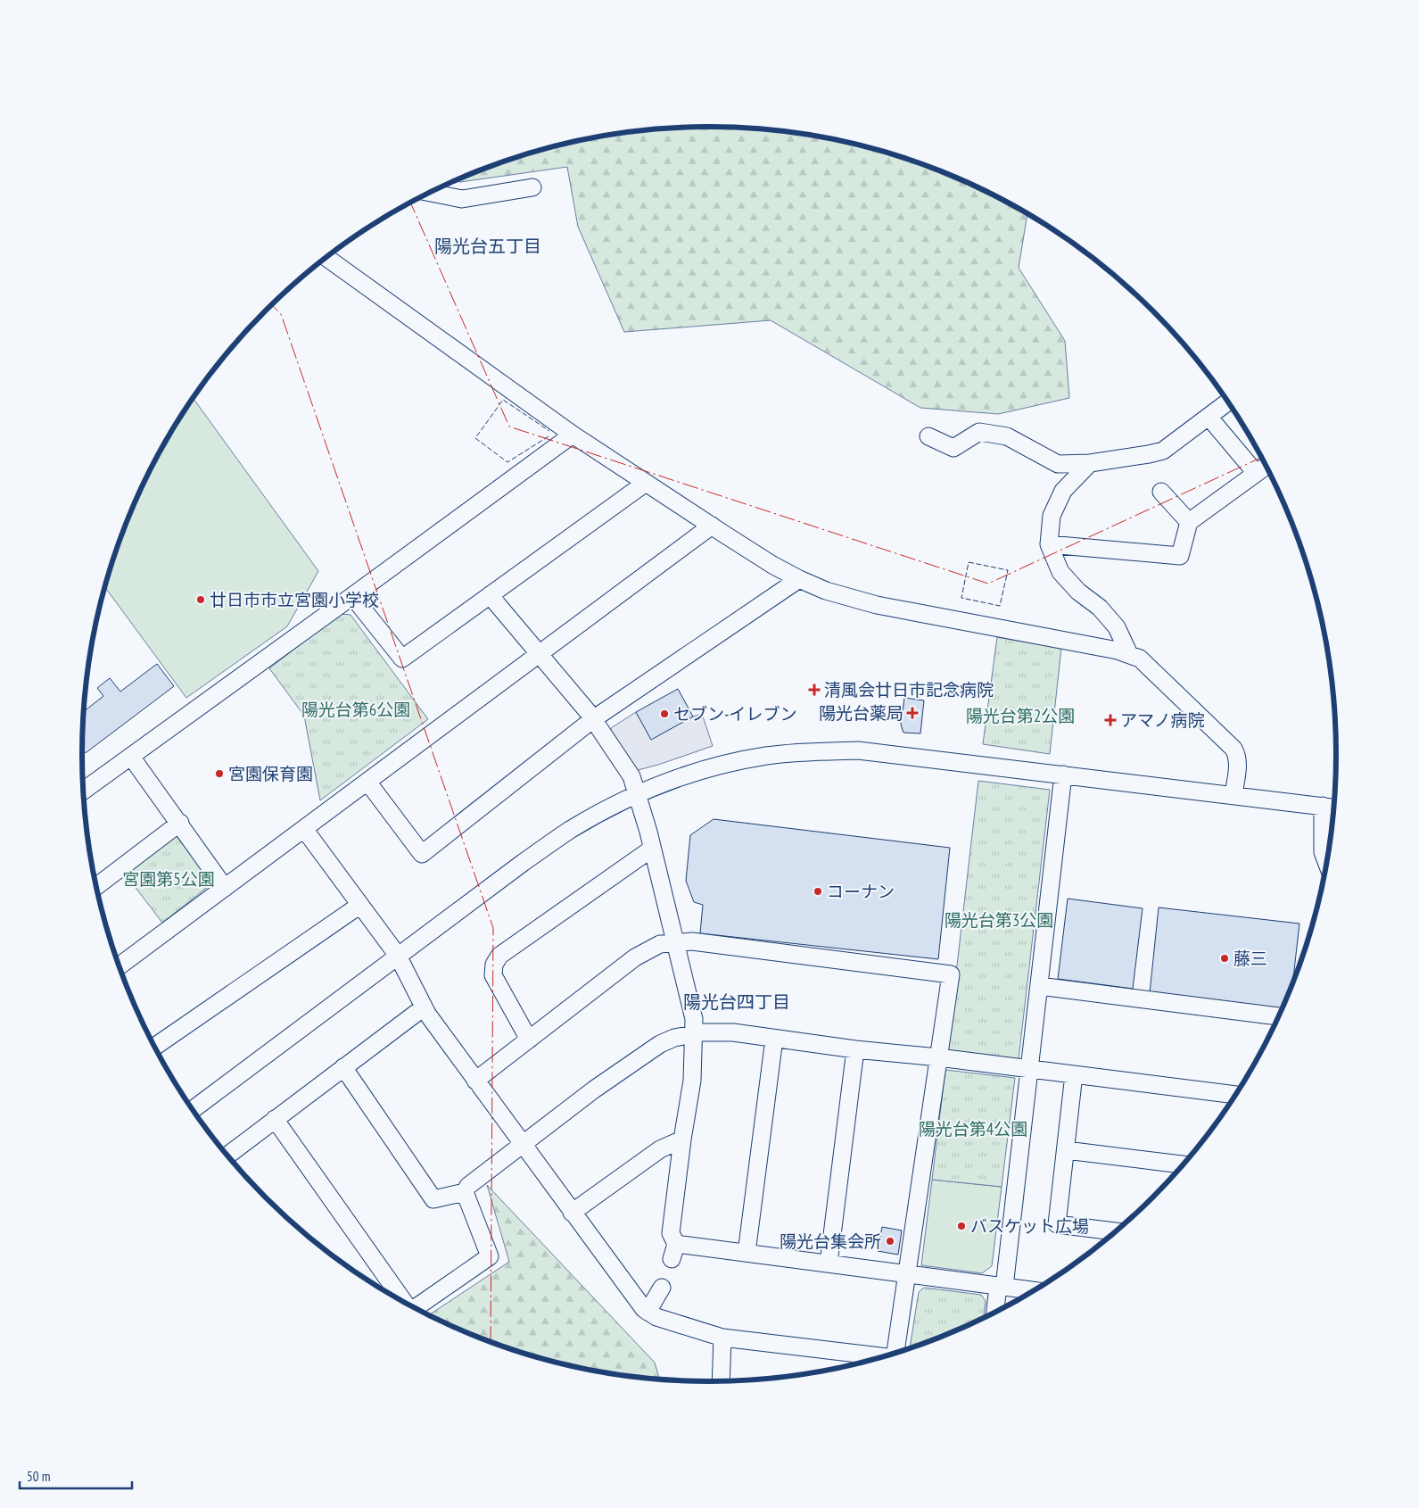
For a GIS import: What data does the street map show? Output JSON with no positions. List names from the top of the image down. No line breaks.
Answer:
{"districts":["陽光台五丁目","陽光台四丁目"],"parks":["陽光台第6公園","陽光台第2公園","宮園第5公園","陽光台第3公園","陽光台第4公園"],"places":{"other":["廿日市市立宮園小学校","セブン-イレブン","宮園保育園","コーナン","藤三","バスケット広場","陽光台集会所"],"health":["清風会廿日市記念病院","陽光台薬局","アマノ病院"]},"scale_bar":"50 m"}
